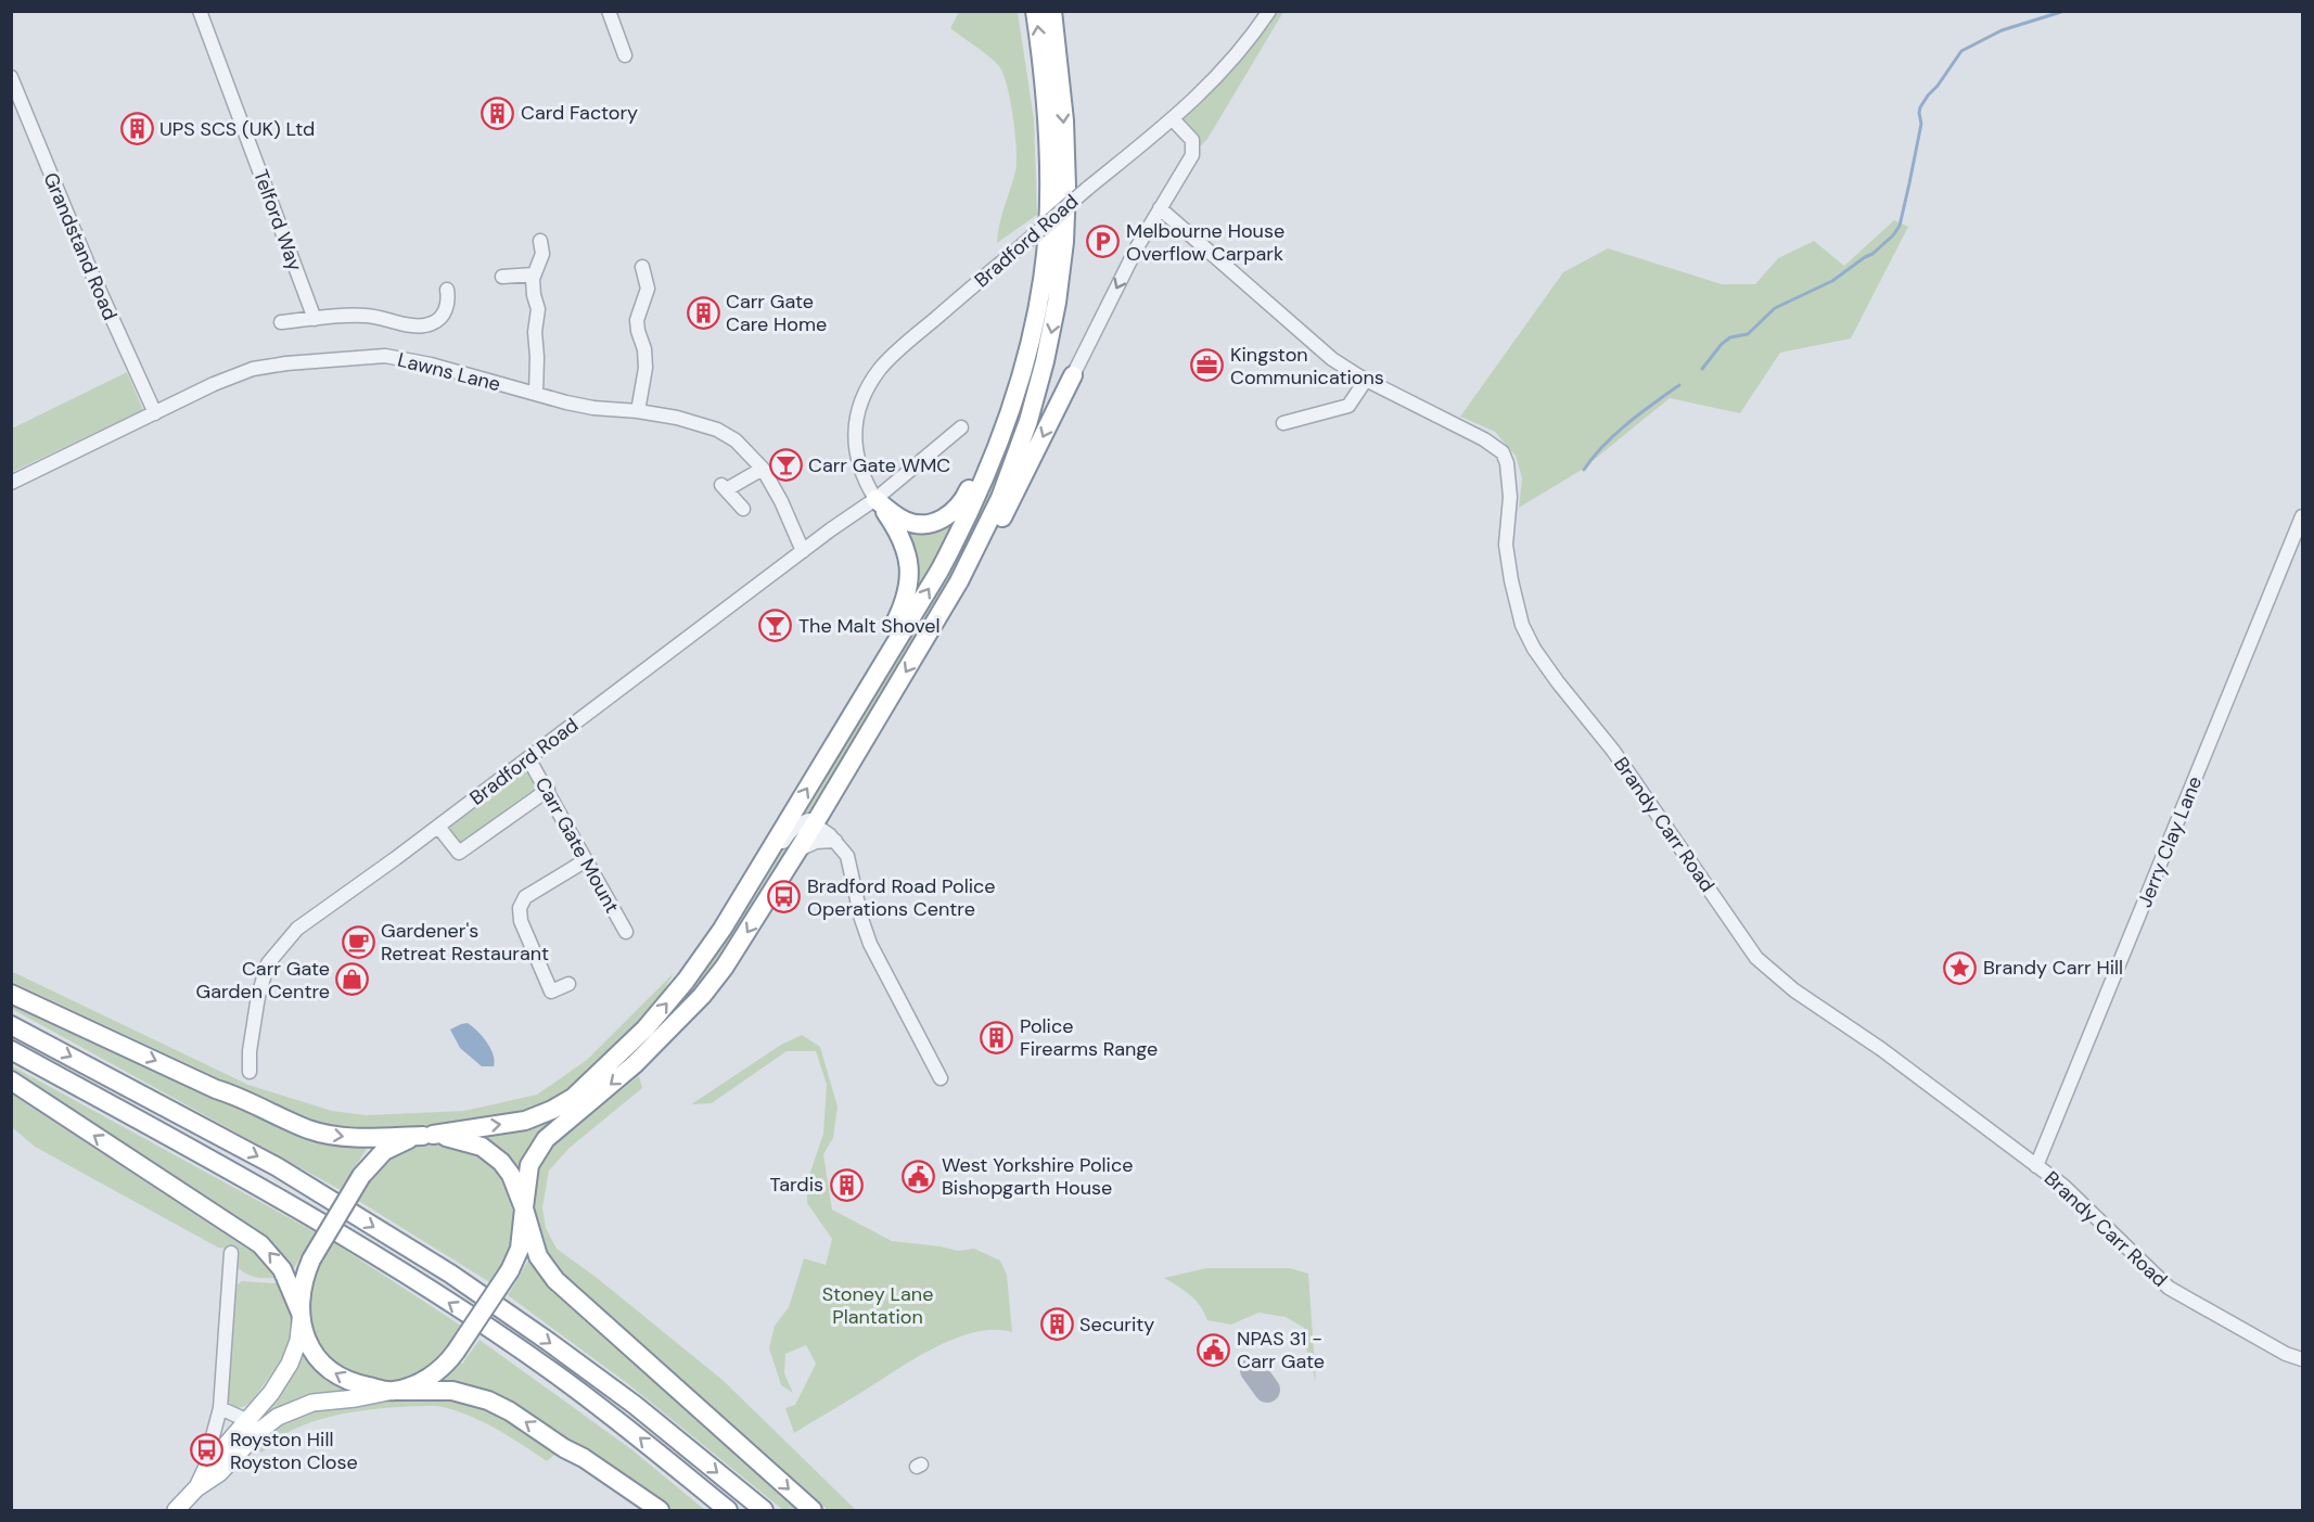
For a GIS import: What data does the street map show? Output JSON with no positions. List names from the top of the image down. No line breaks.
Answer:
{"streets":{"street":["Telford Way","Bradford Road","Grandstand Road","Lawns Lane","Brandy Carr Road","Jerry Clay Lane","Carr Gate Mount"]},"crossings":[["Bradford Road","Lawns Lane"],["Bradford Road","Carr Gate Mount"],["Grandstand Road","Lawns Lane"],["Brandy Carr Road","Jerry Clay Lane"]],"parks":["Stoney Lane Plantation"],"places":{"building":["Card Factory","UPS SCS (UK) Ltd","Carr Gate Care Home","Police Firearms Range","Tardis","Security"],"parking":["Melbourne House Overflow Carpark"],"office":["Kingston Communications"],"bar":["Carr Gate WMC","The Malt Shovel"],"bus stop":["Bradford Road Police Operations Centre","Royston Hill Royston Close"],"cafe":["Gardener's Retreat Restaurant"],"place":["Brandy Carr Hill"],"shop":["Carr Gate Garden Centre"],"public building":["West Yorkshire Police Bishopgarth House","NPAS 31 - Carr Gate"]}}
